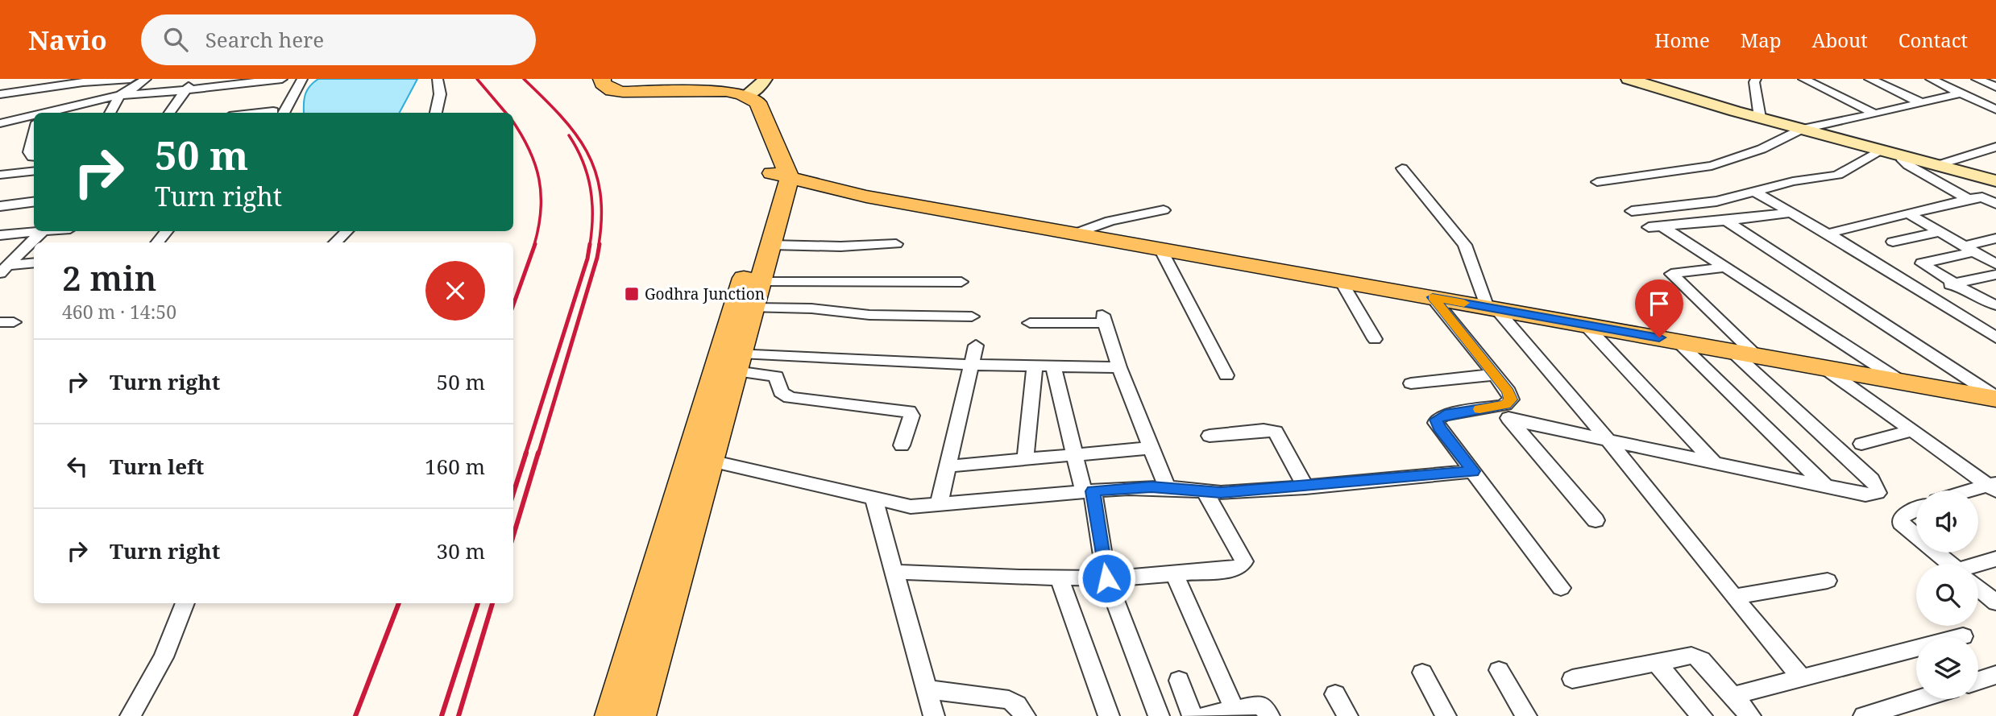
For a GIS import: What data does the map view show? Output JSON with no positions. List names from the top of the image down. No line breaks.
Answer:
{"places":{"transit":["Godhra Junction"]},"page":{"header":"Navio","search":"Search here","nav":["Home","Map","About","Contact"],"turn":["50 m","Turn right"],"heading":["2 min","460 m · 14:50"],"list":[{"name":"Turn right","value":"50 m"},{"name":"Turn left","value":"160 m"},{"name":"Turn right","value":"30 m"}]}}
